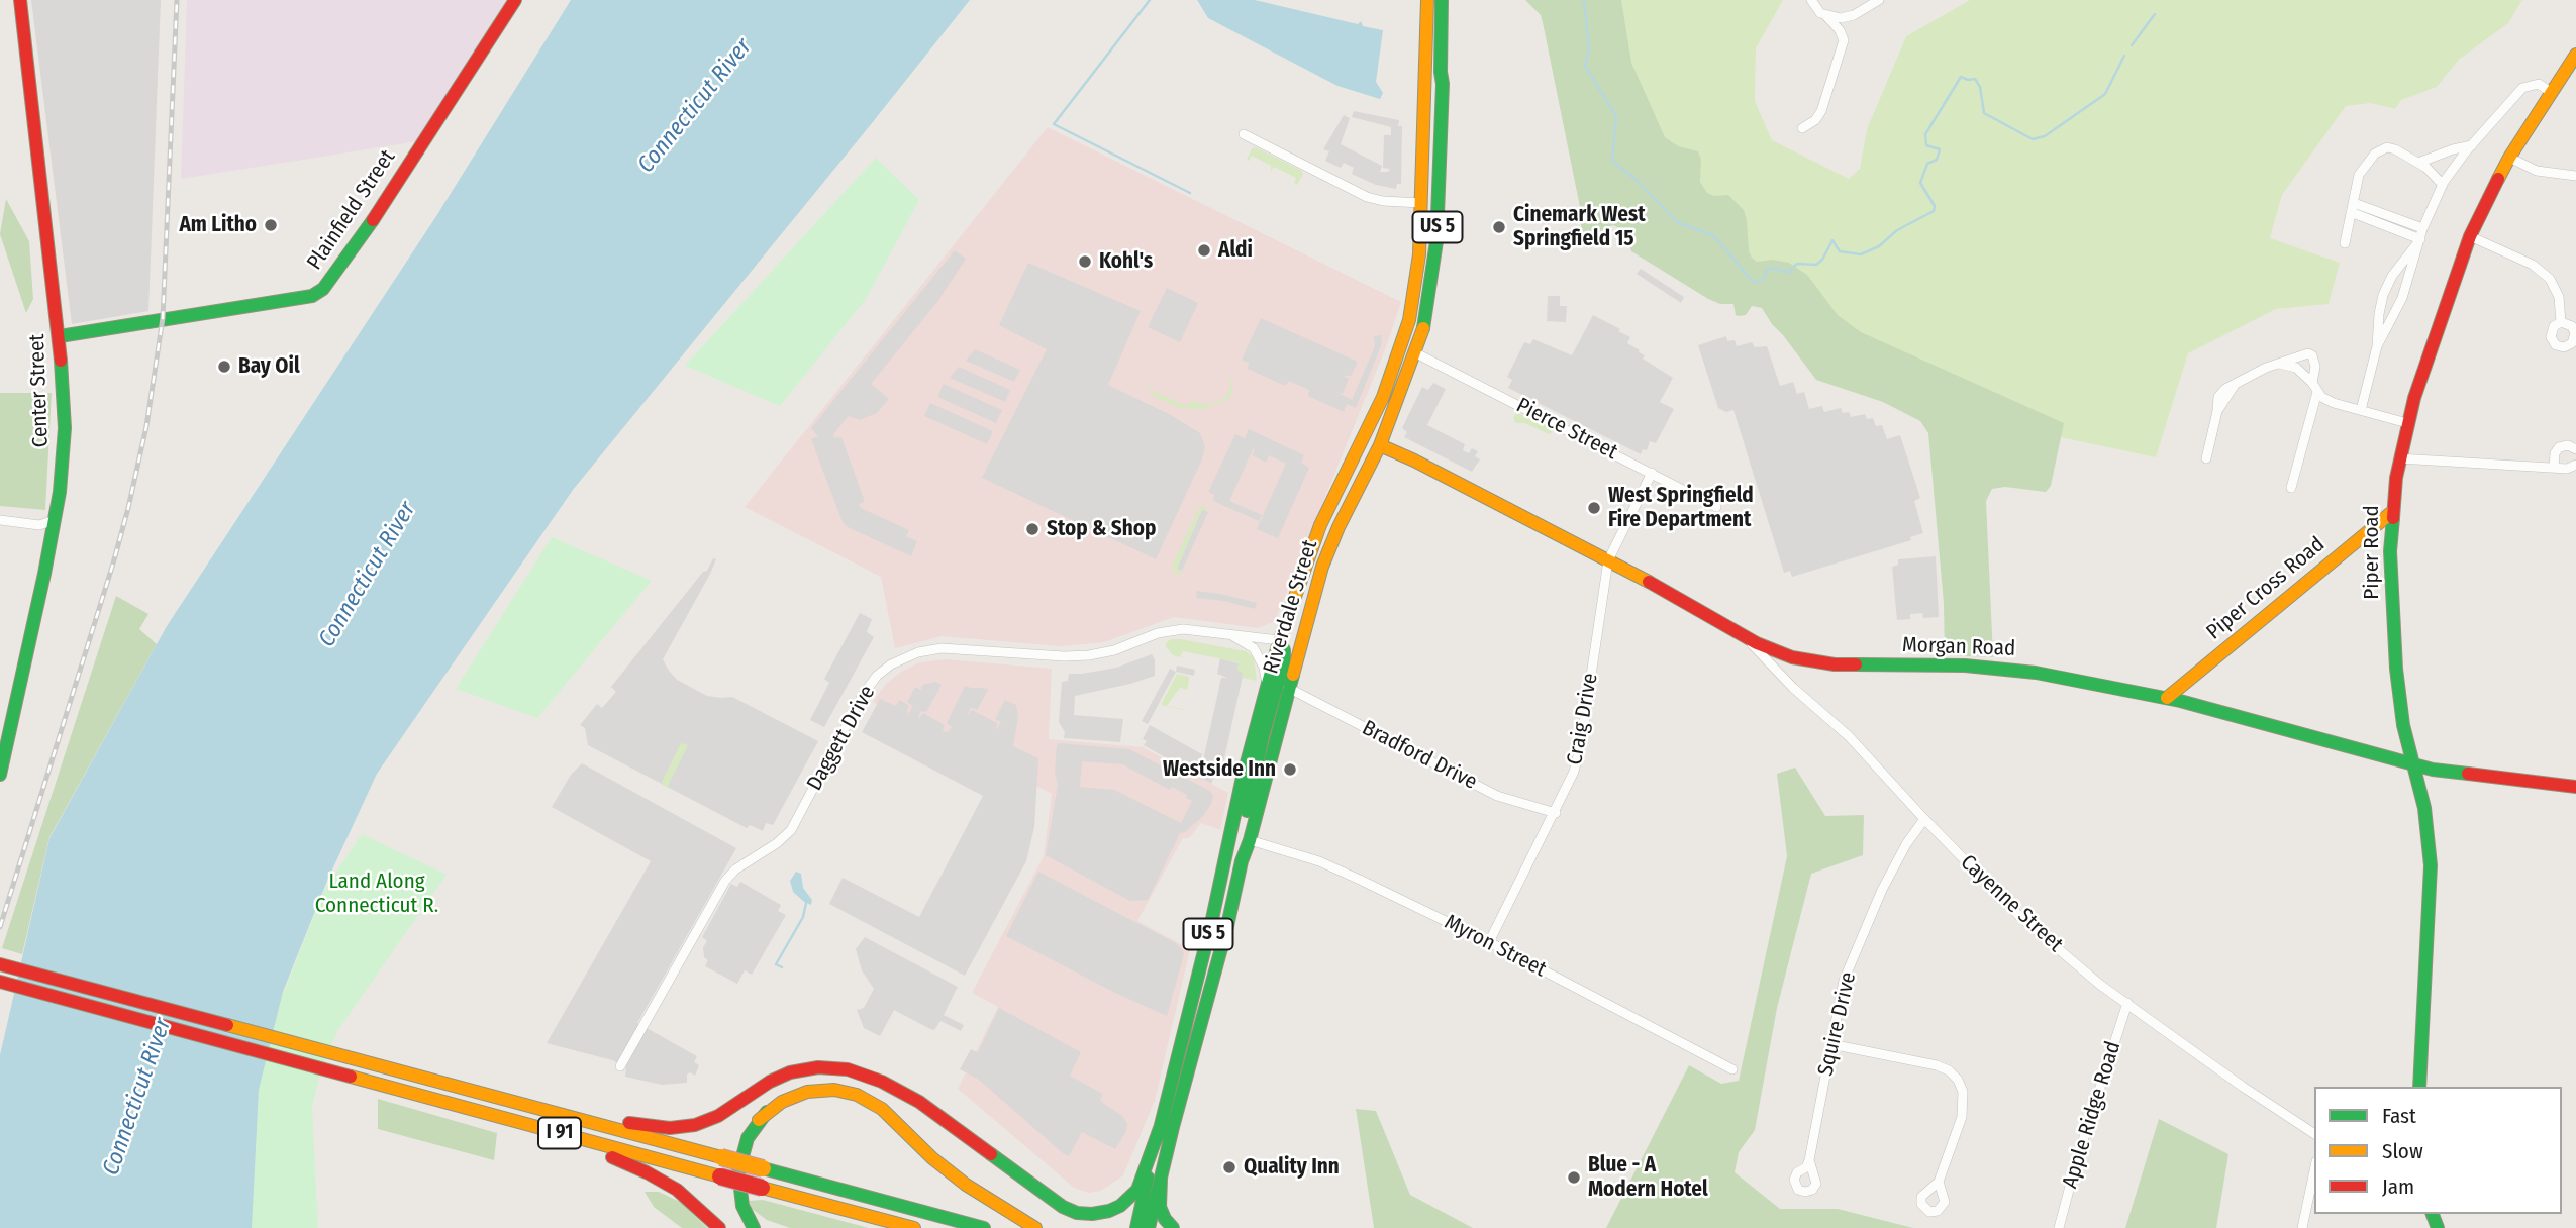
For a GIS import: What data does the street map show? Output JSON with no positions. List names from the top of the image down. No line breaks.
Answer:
{"streets":{"main road":["Plainfield Street","US 5","Center Street","Piper Road","Piper Cross Road","Riverdale Street","Morgan Road","I 91"],"street":["Pierce Street","Craig Drive","Daggett Drive","Bradford Drive","Cayenne Street","Myron Street","Squire Drive","Apple Ridge Road"]},"crossings":[["Plainfield Street","Center Street"],["Pierce Street","Riverdale Street"],["Pierce Street","Craig Drive"],["Piper Road","Piper Cross Road"],["Piper Road","Morgan Road"],["Piper Cross Road","Morgan Road"],["Riverdale Street","Morgan Road"],["Riverdale Street","Daggett Drive"],["Riverdale Street","Bradford Drive"],["Riverdale Street","Myron Street"],["Morgan Road","Craig Drive"],["Morgan Road","Cayenne Street"],["Craig Drive","Bradford Drive"],["Craig Drive","Myron Street"],["Cayenne Street","Squire Drive"],["Cayenne Street","Apple Ridge Road"]],"water":["Connecticut River"],"parks":["Land Along Connecticut R."],"places":["Am Litho","Cinemark West Springfield 15","Aldi","Kohl's","Bay Oil","West Springfield Fire Department","Stop & Shop","Westside Inn","Quality Inn","Blue - A Modern Hotel"],"legend":["Fast","Slow","Jam"]}
